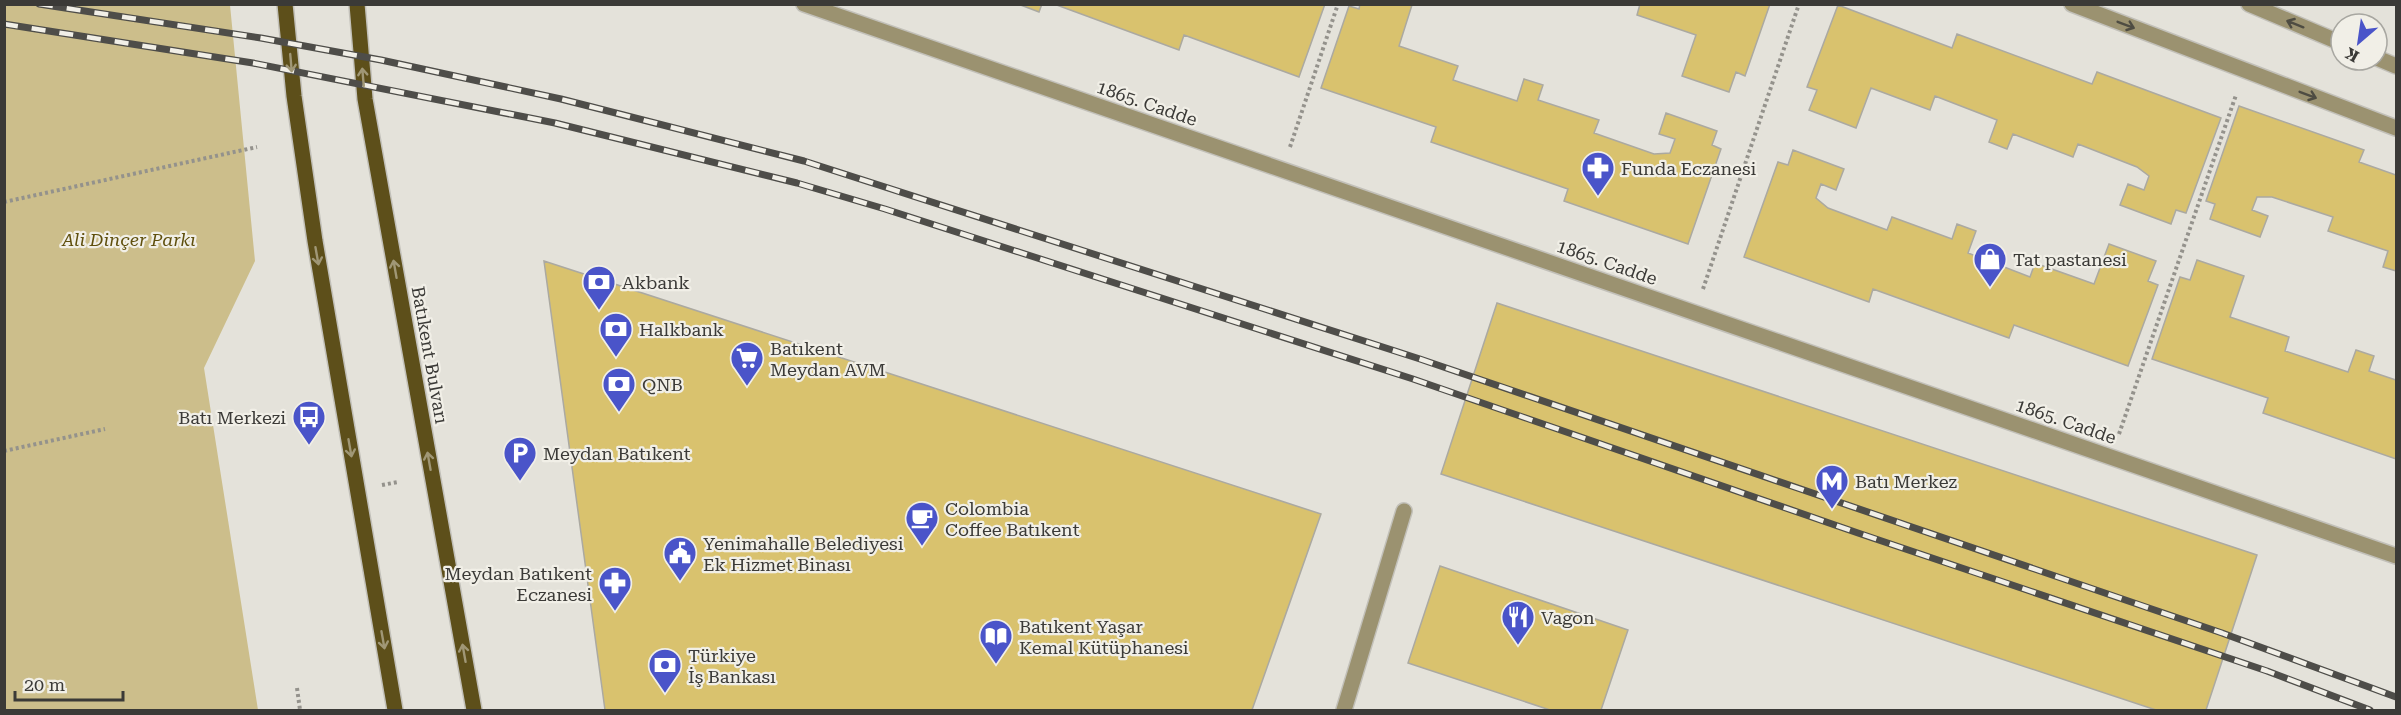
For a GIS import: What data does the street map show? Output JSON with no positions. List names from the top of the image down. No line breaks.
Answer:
{"streets":{"main road":["Batıkent Bulvarı"],"street":["1865. Cadde"]},"parks":["Ali Dinçer Parkı"],"places":{"pharmacy":["Funda Eczanesi","Meydan Batıkent Eczanesi"],"shop":["Tat pastanesi"],"bank":["Akbank","Halkbank","QNB","Türkiye İş Bankası"],"supermarket":["Batıkent Meydan AVM"],"bus stop":["Batı Merkezi"],"parking":["Meydan Batıkent"],"metro station":["Batı Merkez"],"cafe":["Colombia Coffee Batıkent"],"public building":["Yenimahalle Belediyesi Ek Hizmet Binası"],"restaurant":["Vagon"],"library":["Batıkent Yaşar Kemal Kütüphanesi"]},"scale_bar":"20 m","north":"bottom left"}
